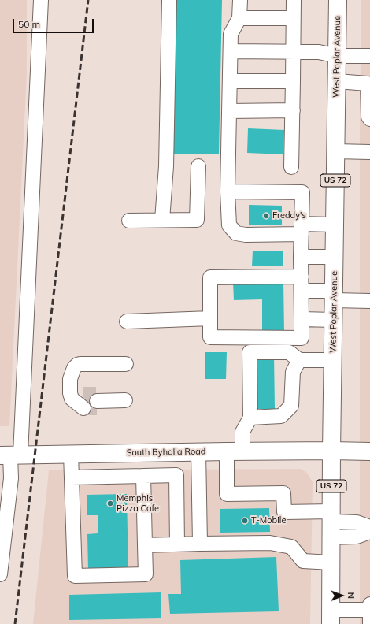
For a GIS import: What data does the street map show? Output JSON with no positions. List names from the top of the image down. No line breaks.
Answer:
{"streets":{"main road":["West Poplar Avenue","US 72","South Byhalia Road"]},"crossings":[["West Poplar Avenue","South Byhalia Road"]],"places":["Freddy's","Memphis Pizza Cafe","T-Mobile"],"scale_bar":"50 m","north":"right"}
